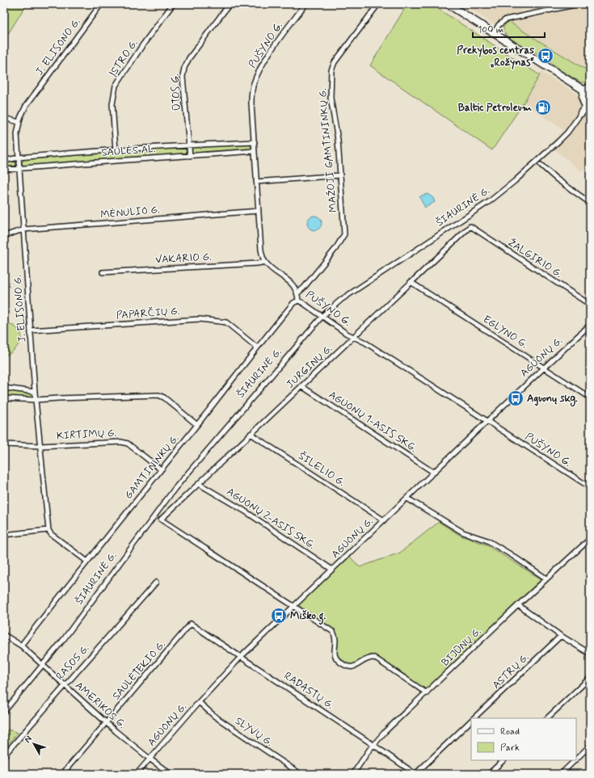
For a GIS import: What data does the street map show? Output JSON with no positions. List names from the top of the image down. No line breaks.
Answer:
{"streets":{"main road":["ŠIAURINĖ G."],"street":["PUŠYNO G.","J. ELISONO G.","ĮSTRO G.","ŪTOS G.","MAŽOJI GAMTININKŲ G.","SAULĖS AL.","MĖNULIO G.","VAKARIO G.","ŽALGIRIO G.","PAPARČIŲ G.","EGLYNO G.","AGUONŲ G.","JURGINŲ G.","AGUONŲ 1-ASIS SKG.","KIRTIMŲ G.","GAMTININKŲ G.","ŠILELIO G.","AGUONŲ 2-ASIS SKG.","BIJŪNŲ G.","RASOS G.","SAULĖTEKIO G.","ASTRŲ G.","RADASTŲ G.","AMERIKOS G.","SLYVŲ G."]},"crossings":[["PUŠYNO G.","MAŽOJI GAMTININKŲ G."],["PUŠYNO G.","SAULĖS AL."],["PUŠYNO G.","ŠIAURINĖ G."],["PUŠYNO G.","MĖNULIO G."],["PUŠYNO G.","VAKARIO G."],["PUŠYNO G.","AGUONŲ G."],["PUŠYNO G.","JURGINŲ G."],["PUŠYNO G.","GAMTININKŲ G."],["J. ELISONO G.","SAULĖS AL."],["J. ELISONO G.","MĖNULIO G."],["J. ELISONO G.","PAPARČIŲ G."],["J. ELISONO G.","KIRTIMŲ G."],["ĮSTRO G.","SAULĖS AL."],["ŪTOS G.","SAULĖS AL."],["ŠIAURINĖ G.","AMERIKOS G."],["ŽALGIRIO G.","JURGINŲ G."],["PAPARČIŲ G.","GAMTININKŲ G."],["EGLYNO G.","AGUONŲ G."],["EGLYNO G.","JURGINŲ G."],["AGUONŲ G.","JURGINŲ G."],["AGUONŲ G.","AGUONŲ 1-ASIS SKG."],["AGUONŲ G.","ŠILELIO G."],["AGUONŲ G.","AGUONŲ 2-ASIS SKG."],["AGUONŲ G.","RADASTŲ G."],["AGUONŲ G.","AMERIKOS G."],["AGUONŲ G.","SLYVŲ G."],["JURGINŲ G.","AGUONŲ 1-ASIS SKG."],["JURGINŲ G.","ŠILELIO G."],["JURGINŲ G.","AGUONŲ 2-ASIS SKG."],["KIRTIMŲ G.","GAMTININKŲ G."],["GAMTININKŲ G.","AMERIKOS G."],["BIJŪNŲ G.","RADASTŲ G."],["RASOS G.","AMERIKOS G."],["SAULĖTEKIO G.","RADASTŲ G."],["SAULĖTEKIO G.","AMERIKOS G."],["ASTRŲ G.","RADASTŲ G."]],"places":{"bus stop":["Prekybos centras „Rožynas“","Aguonų skg.","Miško g."],"fuel station":["Baltic Petroleum"]},"legend":["Road","Park"],"scale_bar":"100 m","north":"top left"}
